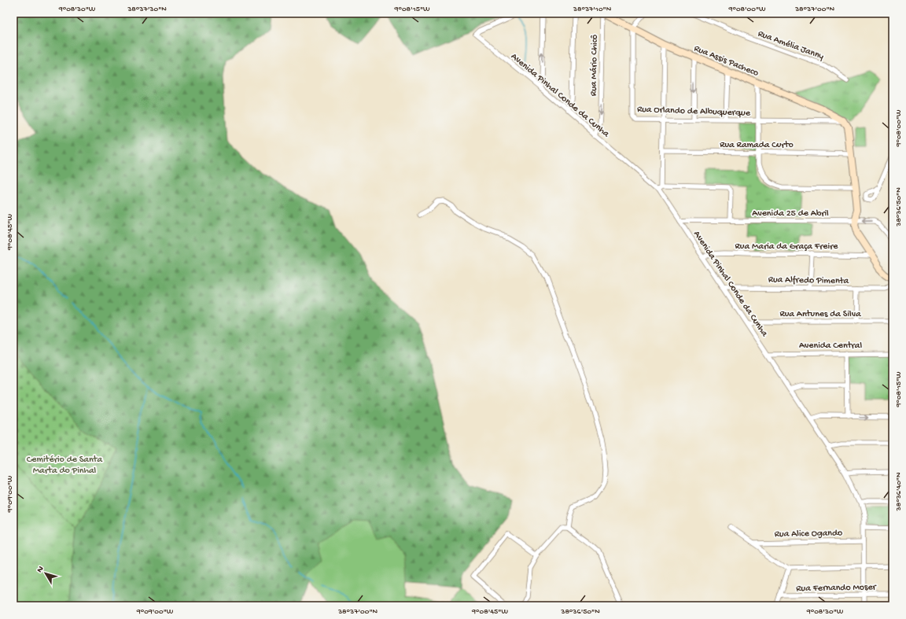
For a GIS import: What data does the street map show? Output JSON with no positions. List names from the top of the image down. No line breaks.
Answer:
{"streets":{"street":["Rua Amélia Janny","Rua Assis Pacheco","Rua Mário Chicô","Avenida Pinhal Conde da Cunha","Rua Orlando de Albuquerque","Rua Ramada Curto","Avenida 25 de Abril","Rua Maria da Graça Freire","Rua Alfredo Pimenta","Rua Antunes da Silva","Avenida Central","Rua Alice Ogando","Rua Fernando Moser"]},"crossings":[["Rua Assis Pacheco","Rua Mário Chicô"],["Rua Assis Pacheco","Rua Orlando de Albuquerque"],["Rua Mário Chicô","Avenida Pinhal Conde da Cunha"],["Avenida Pinhal Conde da Cunha","Avenida 25 de Abril"],["Avenida Pinhal Conde da Cunha","Rua Maria da Graça Freire"],["Avenida Pinhal Conde da Cunha","Rua Alfredo Pimenta"],["Avenida Pinhal Conde da Cunha","Rua Antunes da Silva"],["Avenida Pinhal Conde da Cunha","Avenida Central"],["Avenida Pinhal Conde da Cunha","Rua Alice Ogando"],["Avenida Pinhal Conde da Cunha","Rua Fernando Moser"]],"parks":["Cemitério de Santa Marta do Pinhal"],"north":"top left","coordinates":["9°08'30\"W","38°37'30\"N","9°08'15\"W","38°37'10\"N","9°08'00\"W","38°37'00\"N","38°36'50\"N","9°08'45\"W","38°36'40\"N","9°09'00\"W"]}
